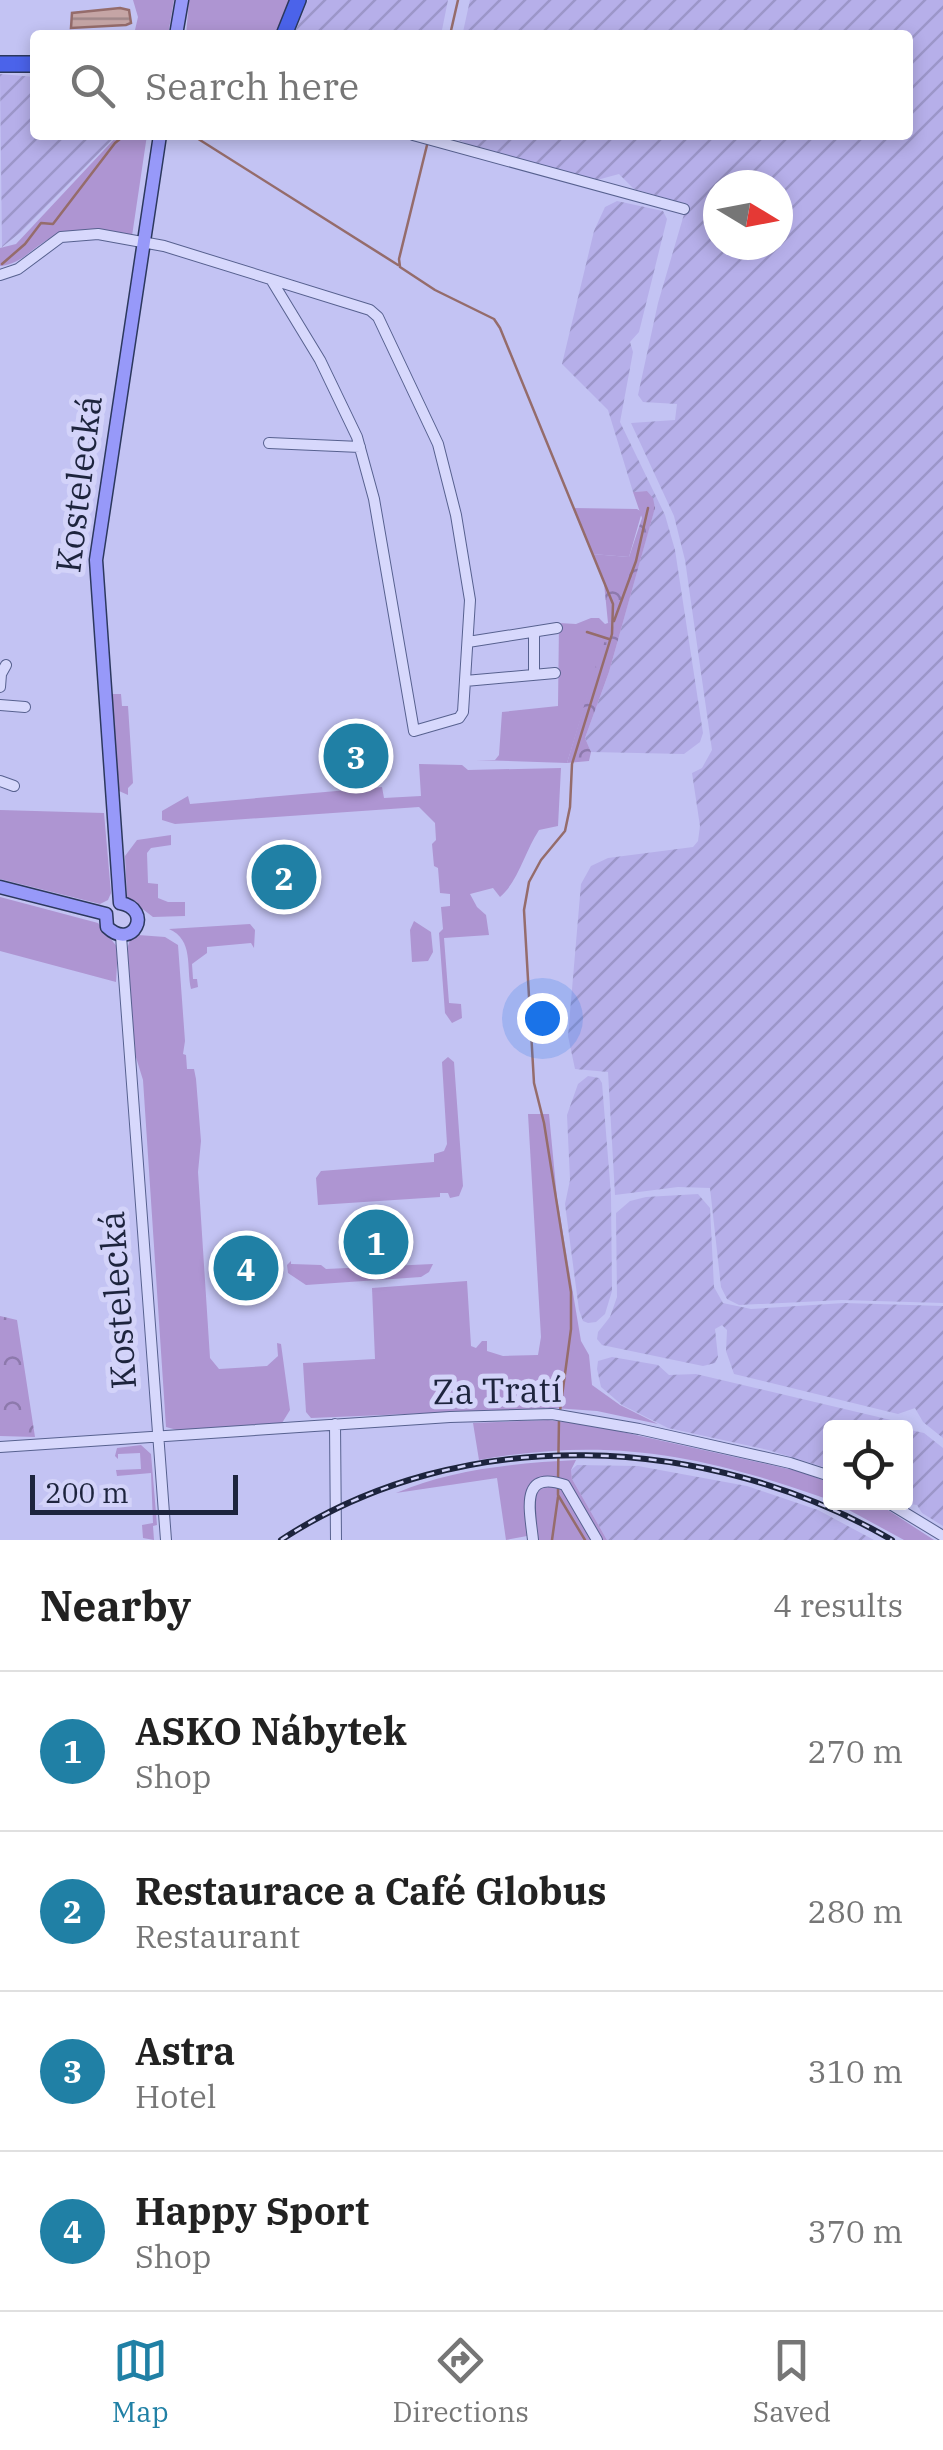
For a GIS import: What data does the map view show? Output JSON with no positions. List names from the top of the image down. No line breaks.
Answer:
{"streets":{"main road":["Kostelecká"],"street":["Za Tratí"]},"crossings":[["Kostelecká","Za Tratí"]],"scale_bar":"200 m","north":"right","page":{"search":"Search here","pins":["3","2","1","4"],"scale":"200 m","heading":["Nearby","4 results"],"list":[{"mark":"1","name":"ASKO Nábytek","note":"Shop","value":"270 m"},{"mark":"2","name":"Restaurace a Café Globus","note":"Restaurant","value":"280 m"},{"mark":"3","name":"Astra","note":"Hotel","value":"310 m"},{"mark":"4","name":"Happy Sport","note":"Shop","value":"370 m"}],"nav":["Map","Directions","Saved"]}}
